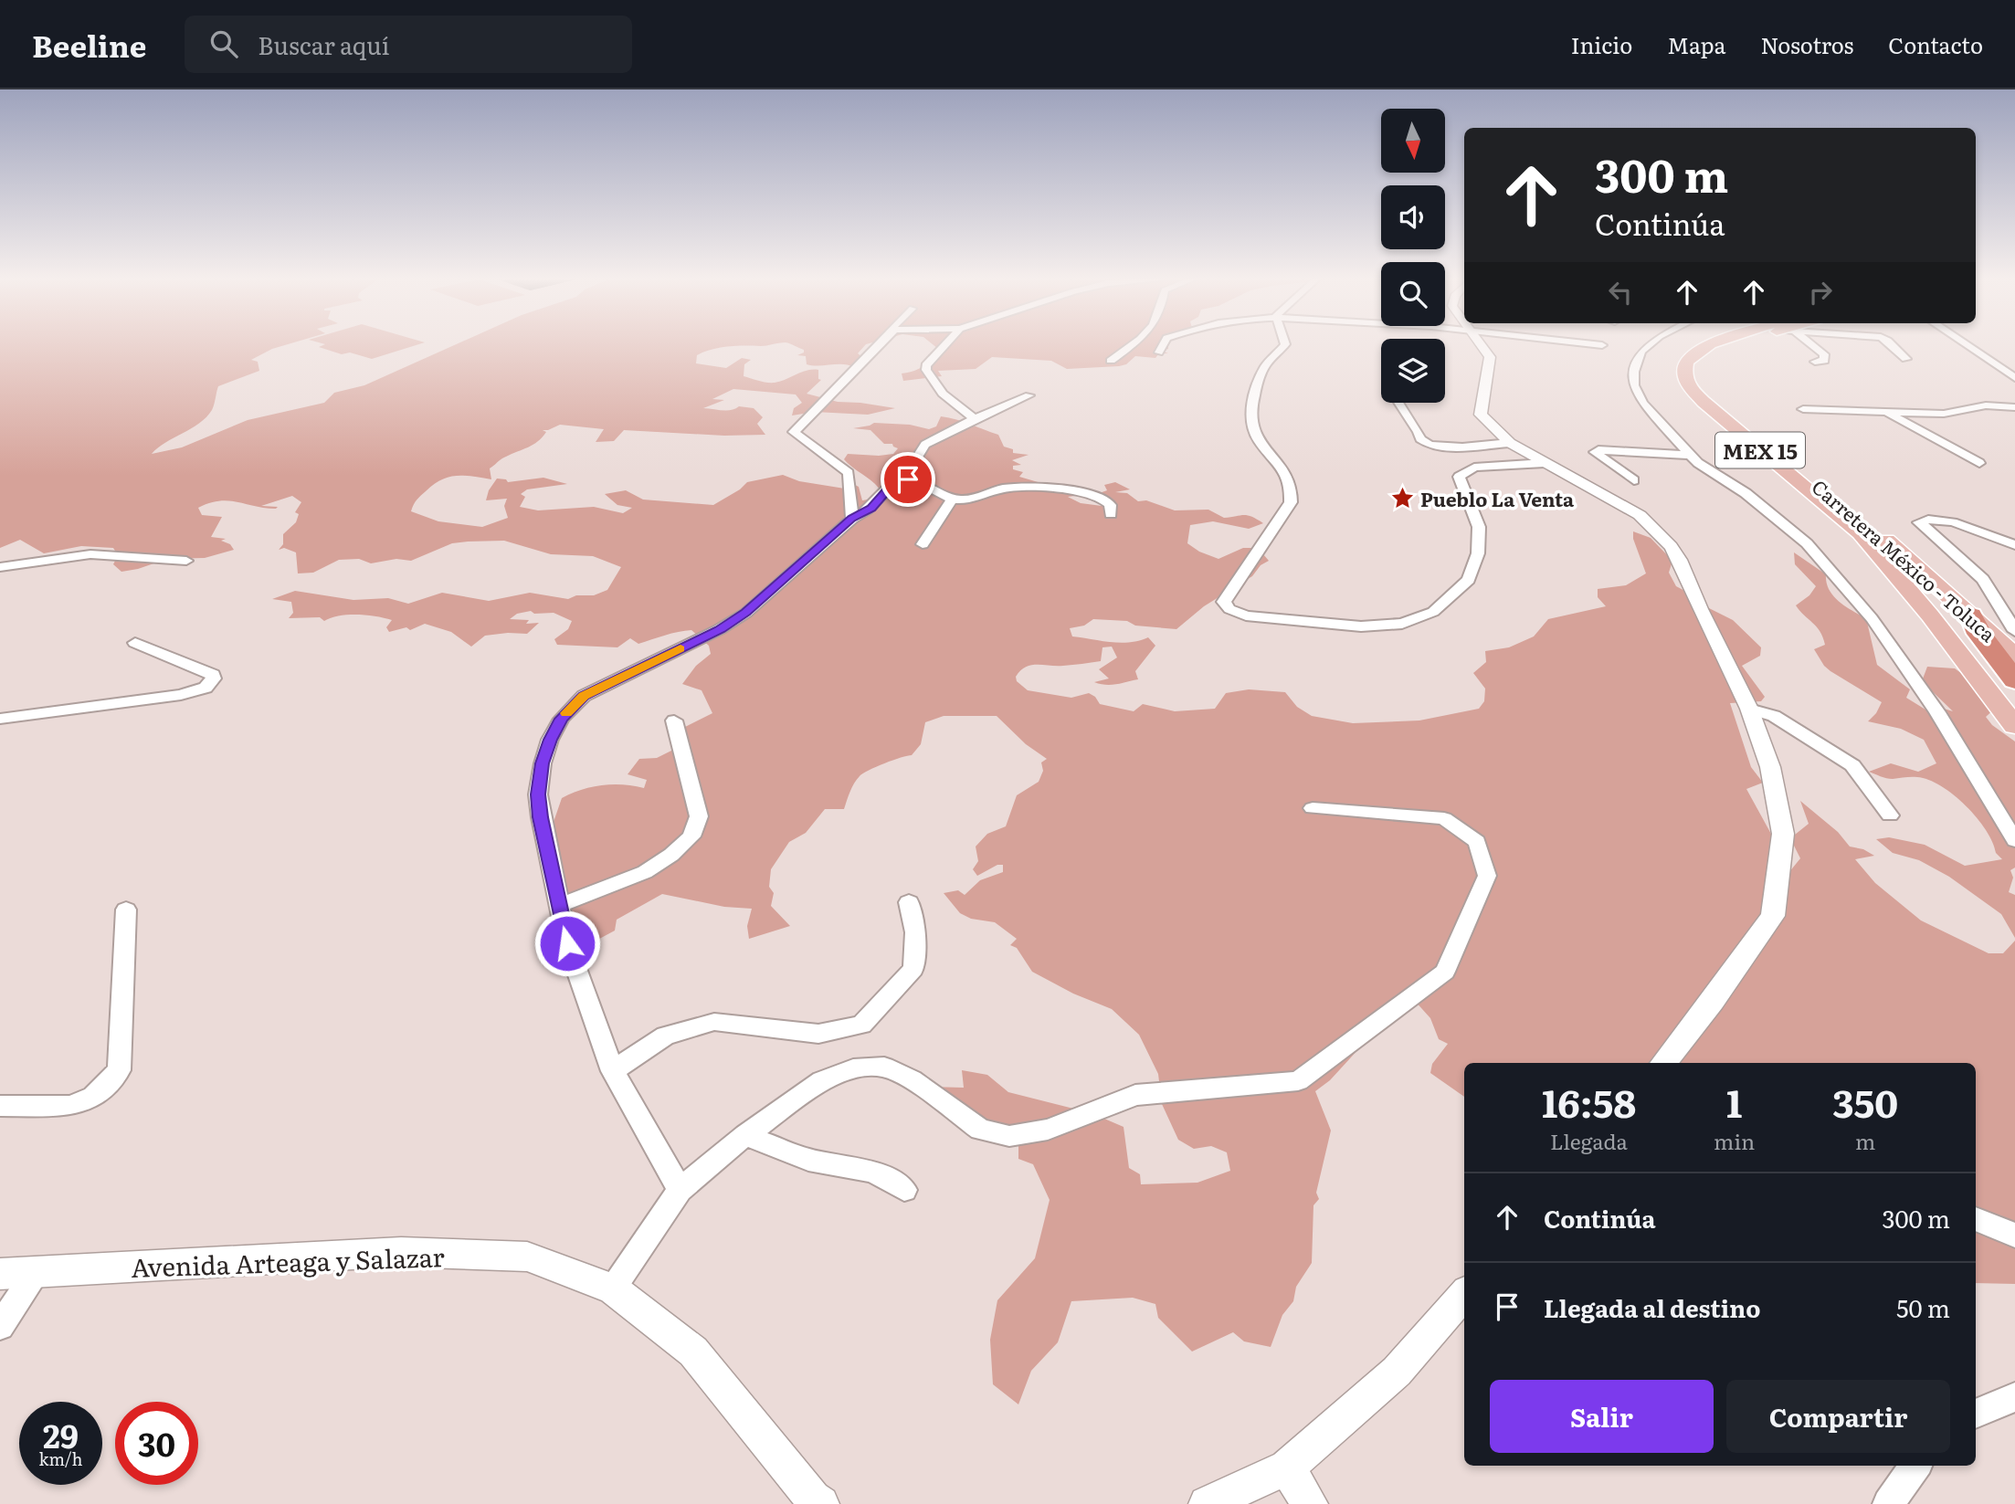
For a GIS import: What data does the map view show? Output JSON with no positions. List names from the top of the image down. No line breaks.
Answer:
{"streets":{"main road":["MEX 15","Carretera México - Toluca"],"street":["Avenida Arteaga y Salazar"]},"places":{"place":["Pueblo La Venta"]},"north":"bottom","page":{"header":"Beeline","search":"Buscar aquí","nav":["Inicio","Mapa","Nosotros","Contacto"],"turn":["300 m","Continúa"],"eta":["16:58","Llegada","1","min","350","m"],"list":[{"name":"Continúa","value":"300 m"},{"name":"Llegada al destino","value":"50 m"}],"buttons":["Salir","Compartir"],"speed":"29 km/h","limit":"30"}}
